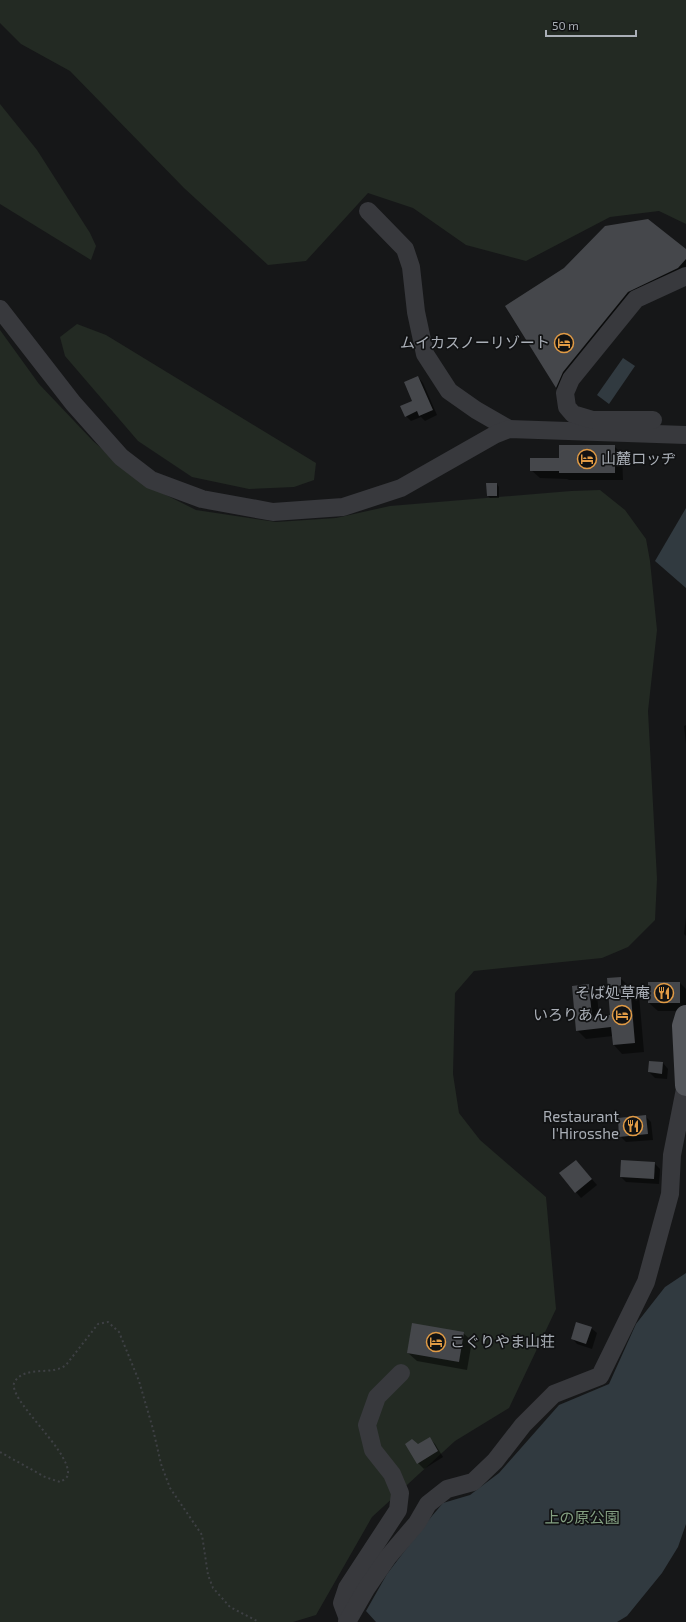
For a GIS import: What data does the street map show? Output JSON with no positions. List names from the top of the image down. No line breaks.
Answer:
{"parks":["上の原公園"],"places":{"hotel":["ムイカスノーリゾート","山麓ロッヂ","いろりあん","こぐりやま山荘"],"restaurant":["そば処草庵","Restaurant I'Hirosshe"]},"scale_bar":"50 m"}
